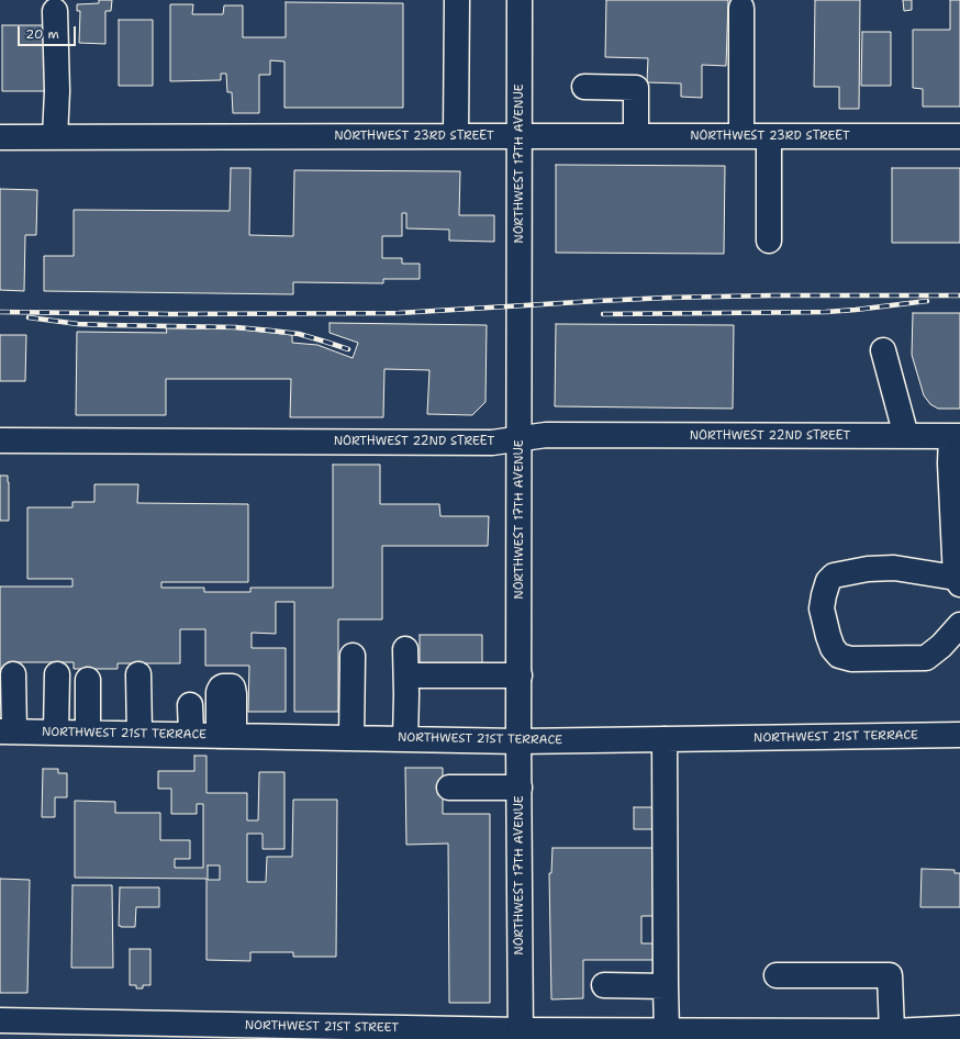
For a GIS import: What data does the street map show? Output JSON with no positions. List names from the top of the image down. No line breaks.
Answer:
{"streets":{"street":["NORTHWEST 23RD STREET","NORTHWEST 17TH AVENUE","NORTHWEST 22ND STREET","NORTHWEST 21ST TERRACE","NORTHWEST 21ST STREET"]},"crossings":[["NORTHWEST 23RD STREET","NORTHWEST 17TH AVENUE"],["NORTHWEST 17TH AVENUE","NORTHWEST 22ND STREET"],["NORTHWEST 17TH AVENUE","NORTHWEST 21ST TERRACE"],["NORTHWEST 17TH AVENUE","NORTHWEST 21ST STREET"]],"scale_bar":"20 m"}
